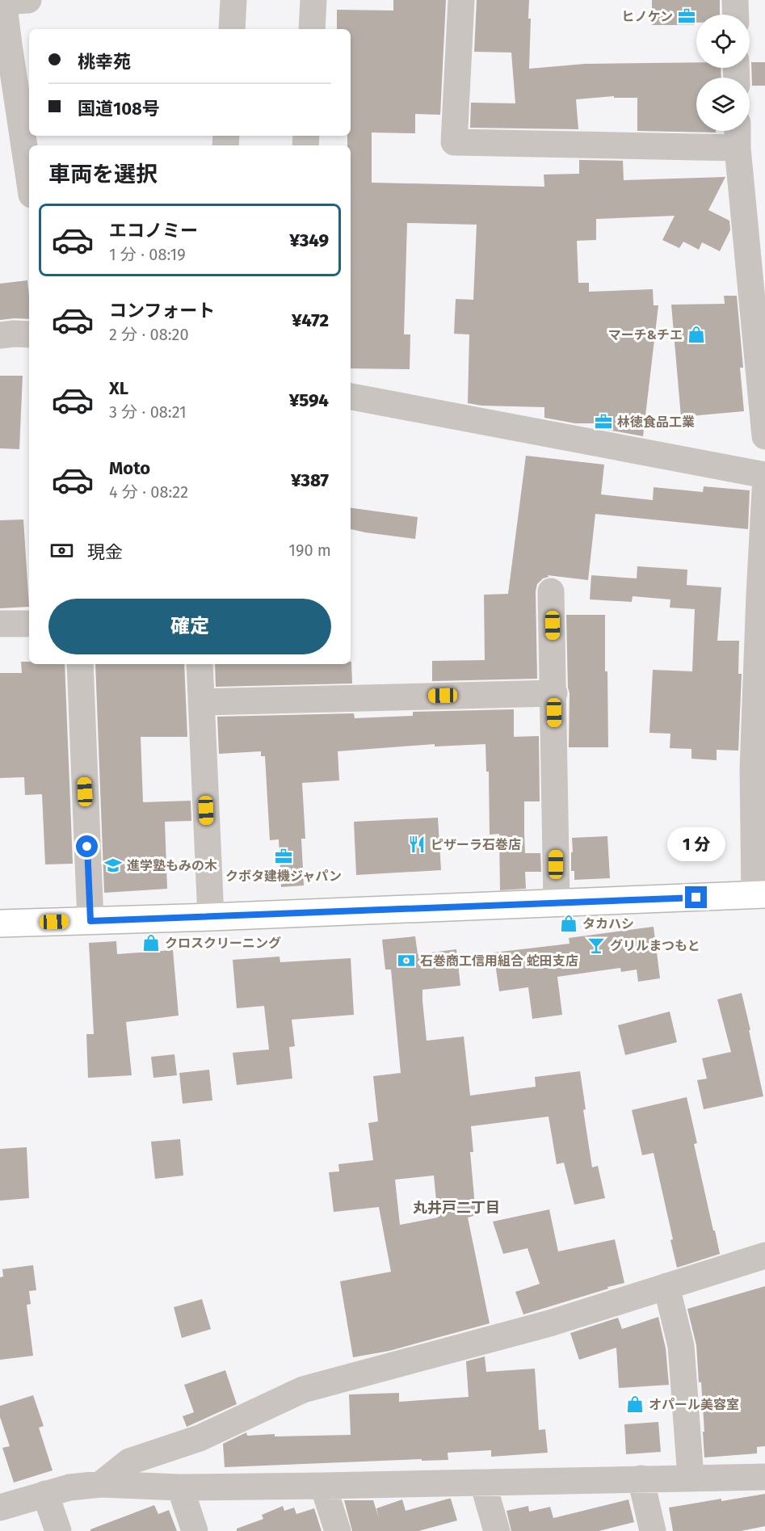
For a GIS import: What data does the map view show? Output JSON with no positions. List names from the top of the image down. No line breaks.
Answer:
{"districts":["丸井戸二丁目"],"places":{"office":["ヒノケン","林徳食品工業","クボタ建機ジャパン"],"shop":["マーチ&チエ","タカハシ","クロスクリーニング","オパール美容室"],"restaurant":["ピザーラ石巻店"],"school or university":["進学塾もみの木"],"bar":["グリルまつもと"],"bank":["石巻商工信用組合 蛇田支店"]},"page":{"banner":["桃幸苑","国道108号"],"heading":"車両を選択","list":[{"name":"エコノミー","note":"1 分 · 08:19","value":"¥349"},{"name":"コンフォート","note":"2 分 · 08:20","value":"¥472"},{"name":"XL","note":"3 分 · 08:21","value":"¥594"},{"name":"Moto","note":"4 分 · 08:22","value":"¥387"}],"pay":["現金","190 m"],"buttons":"確定","bubble":"1 分"}}
